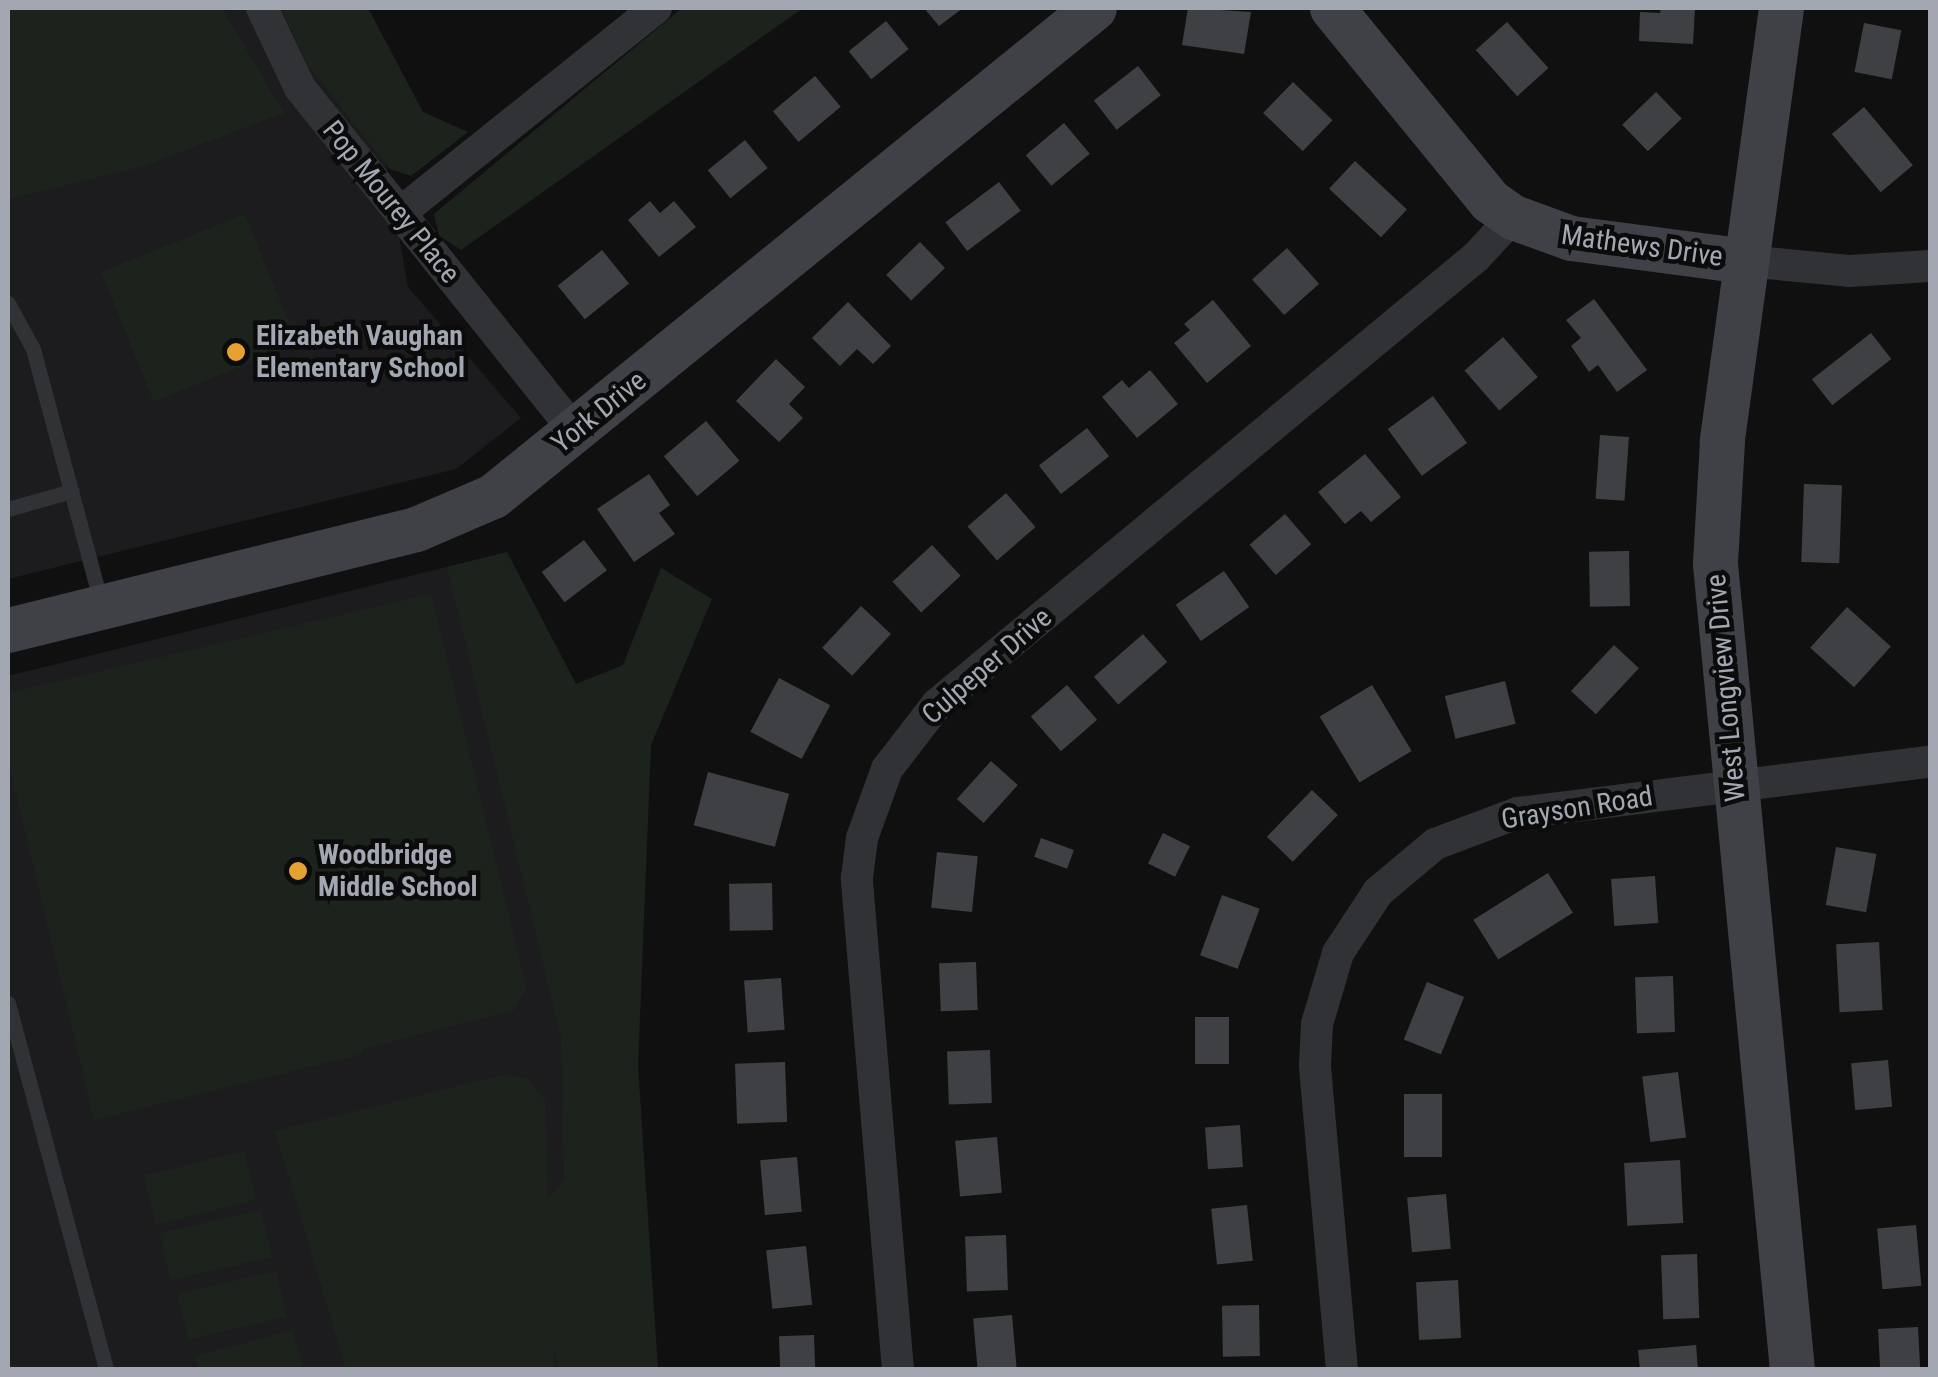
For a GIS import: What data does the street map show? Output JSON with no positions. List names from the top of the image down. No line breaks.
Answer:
{"streets":{"street":["Pop Mourey Place","Mathews Drive","York Drive","Culpeper Drive","West Longview Drive","Grayson Road"]},"crossings":[["Pop Mourey Place","York Drive"],["Mathews Drive","Culpeper Drive"],["Mathews Drive","West Longview Drive"],["West Longview Drive","Grayson Road"]],"places":["Elizabeth Vaughan Elementary School","Woodbridge Middle School"]}
